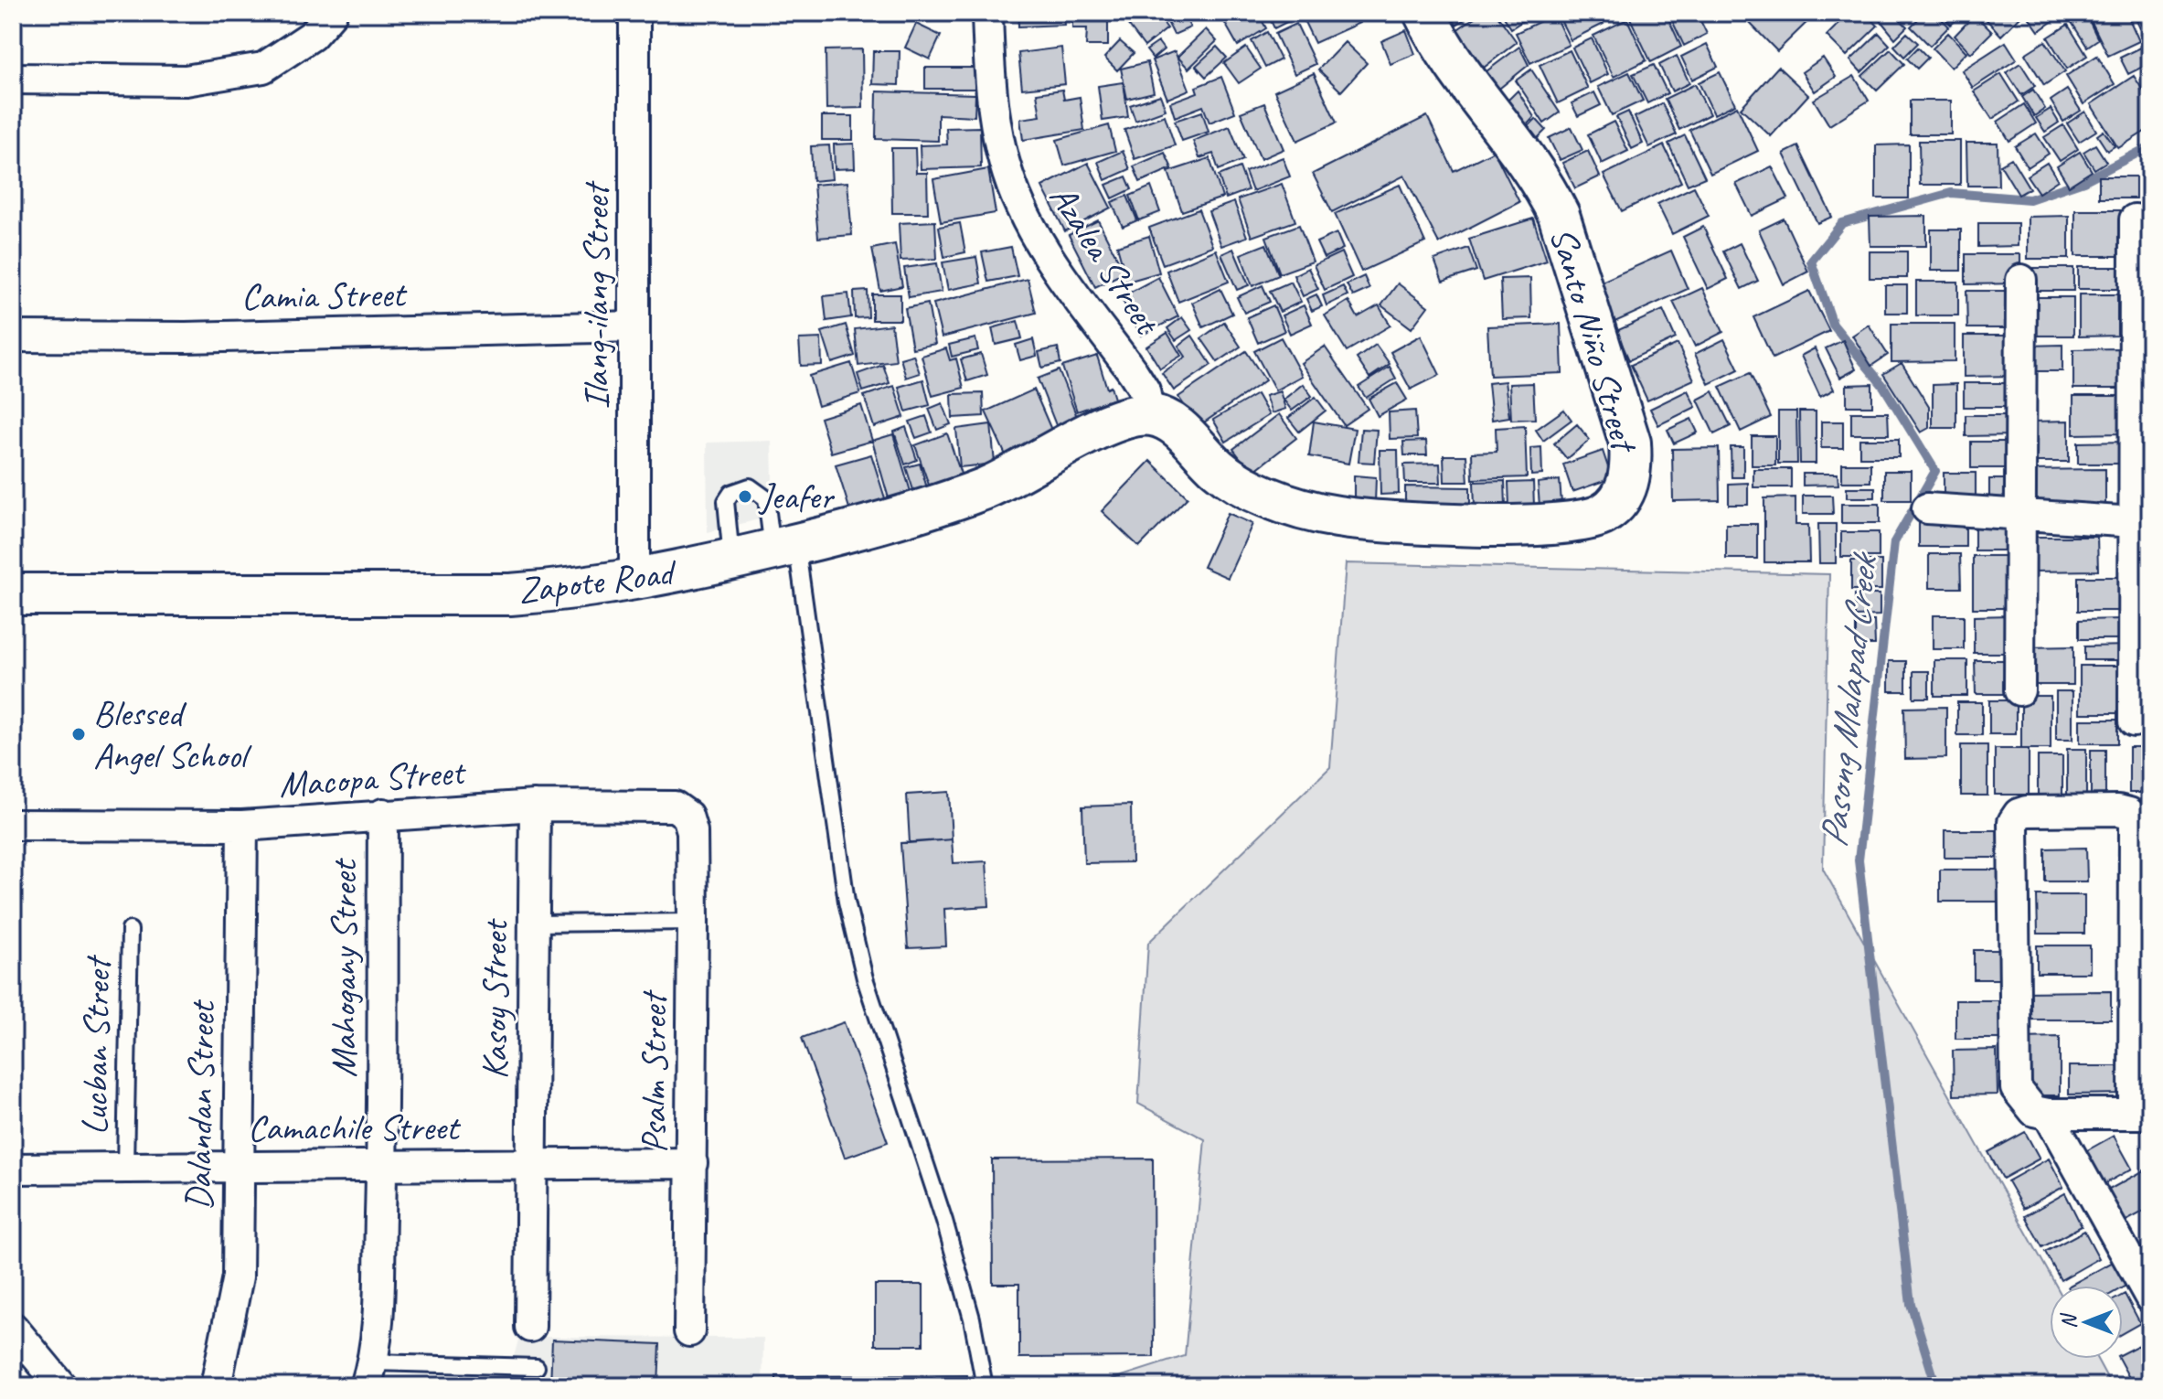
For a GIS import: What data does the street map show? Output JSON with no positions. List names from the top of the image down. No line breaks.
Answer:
{"streets":{"main road":["Santo Niño Street","Zapote Road"],"street":["Azalea Street","Camia Street","Ilang-ilang Street","Macopa Street","Mahogany Street","Kasoy Street","Psalm Street","Dalandan Street","Camachile Street"],"lane":["Lucban Street"]},"crossings":[["Azalea Street","Santo Niño Street"],["Azalea Street","Zapote Road"],["Camia Street","Ilang-ilang Street"],["Ilang-ilang Street","Zapote Road"],["Santo Niño Street","Zapote Road"],["Macopa Street","Mahogany Street"],["Macopa Street","Kasoy Street"],["Macopa Street","Psalm Street"],["Macopa Street","Dalandan Street"],["Mahogany Street","Camachile Street"],["Kasoy Street","Camachile Street"],["Lucban Street","Camachile Street"],["Psalm Street","Camachile Street"],["Dalandan Street","Camachile Street"]],"water":["Pasong Malapad Creek"],"places":["Jeafer","Blessed Angel School"],"north":"left"}
